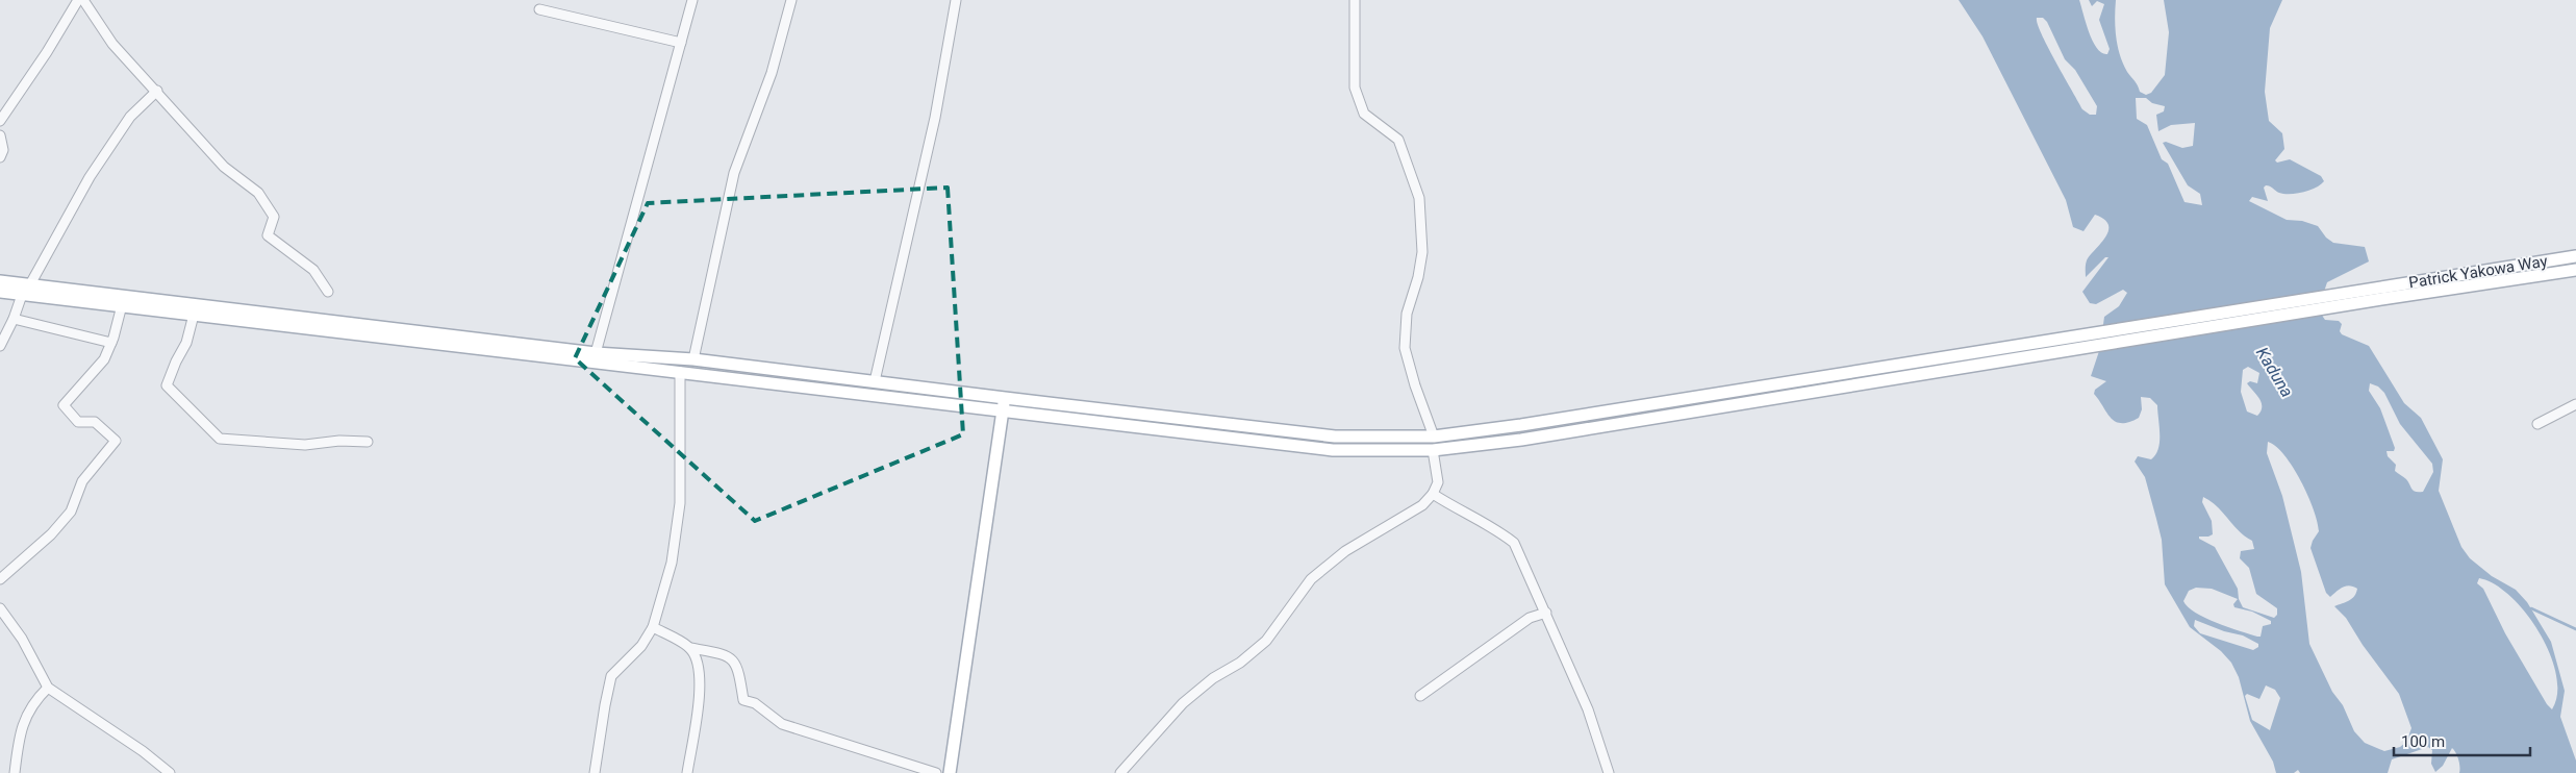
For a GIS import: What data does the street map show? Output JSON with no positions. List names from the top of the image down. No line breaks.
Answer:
{"streets":{"main road":["Patrick Yakowa Way"]},"water":["Kaduna"],"scale_bar":"100 m"}
